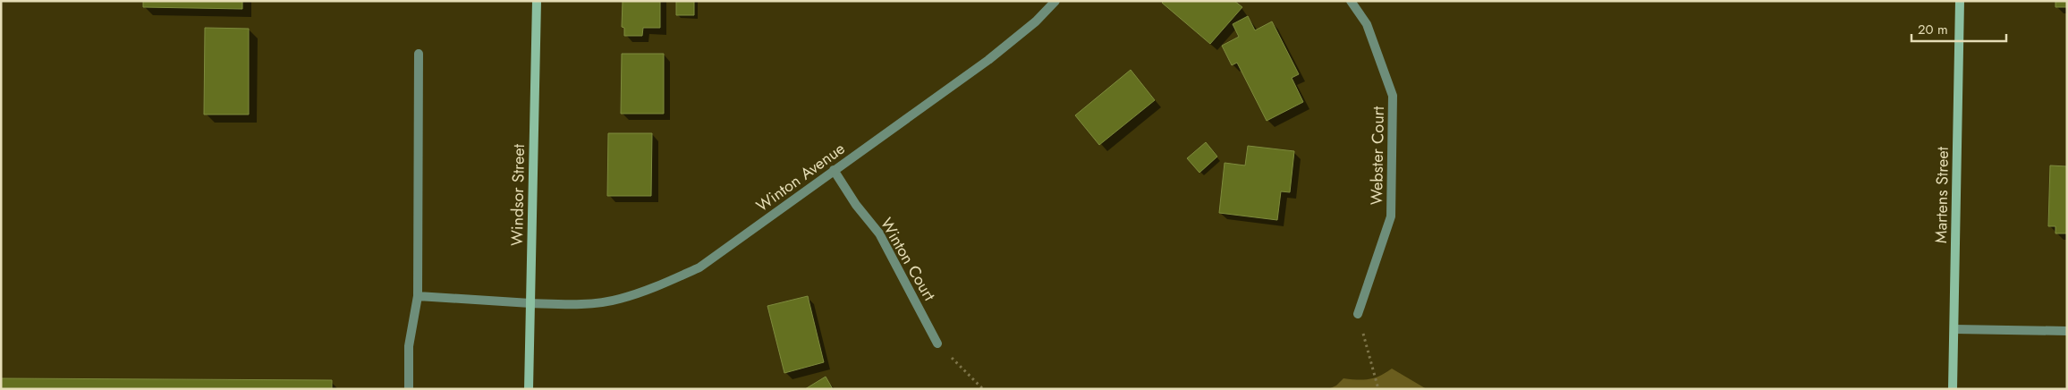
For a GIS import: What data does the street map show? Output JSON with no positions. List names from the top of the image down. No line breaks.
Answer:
{"streets":{"street":["Webster Court","Winton Avenue","Windsor Street","Martens Street","Winton Court"]},"crossings":[["Winton Avenue","Windsor Street"],["Winton Avenue","Winton Court"]],"scale_bar":"20 m"}
